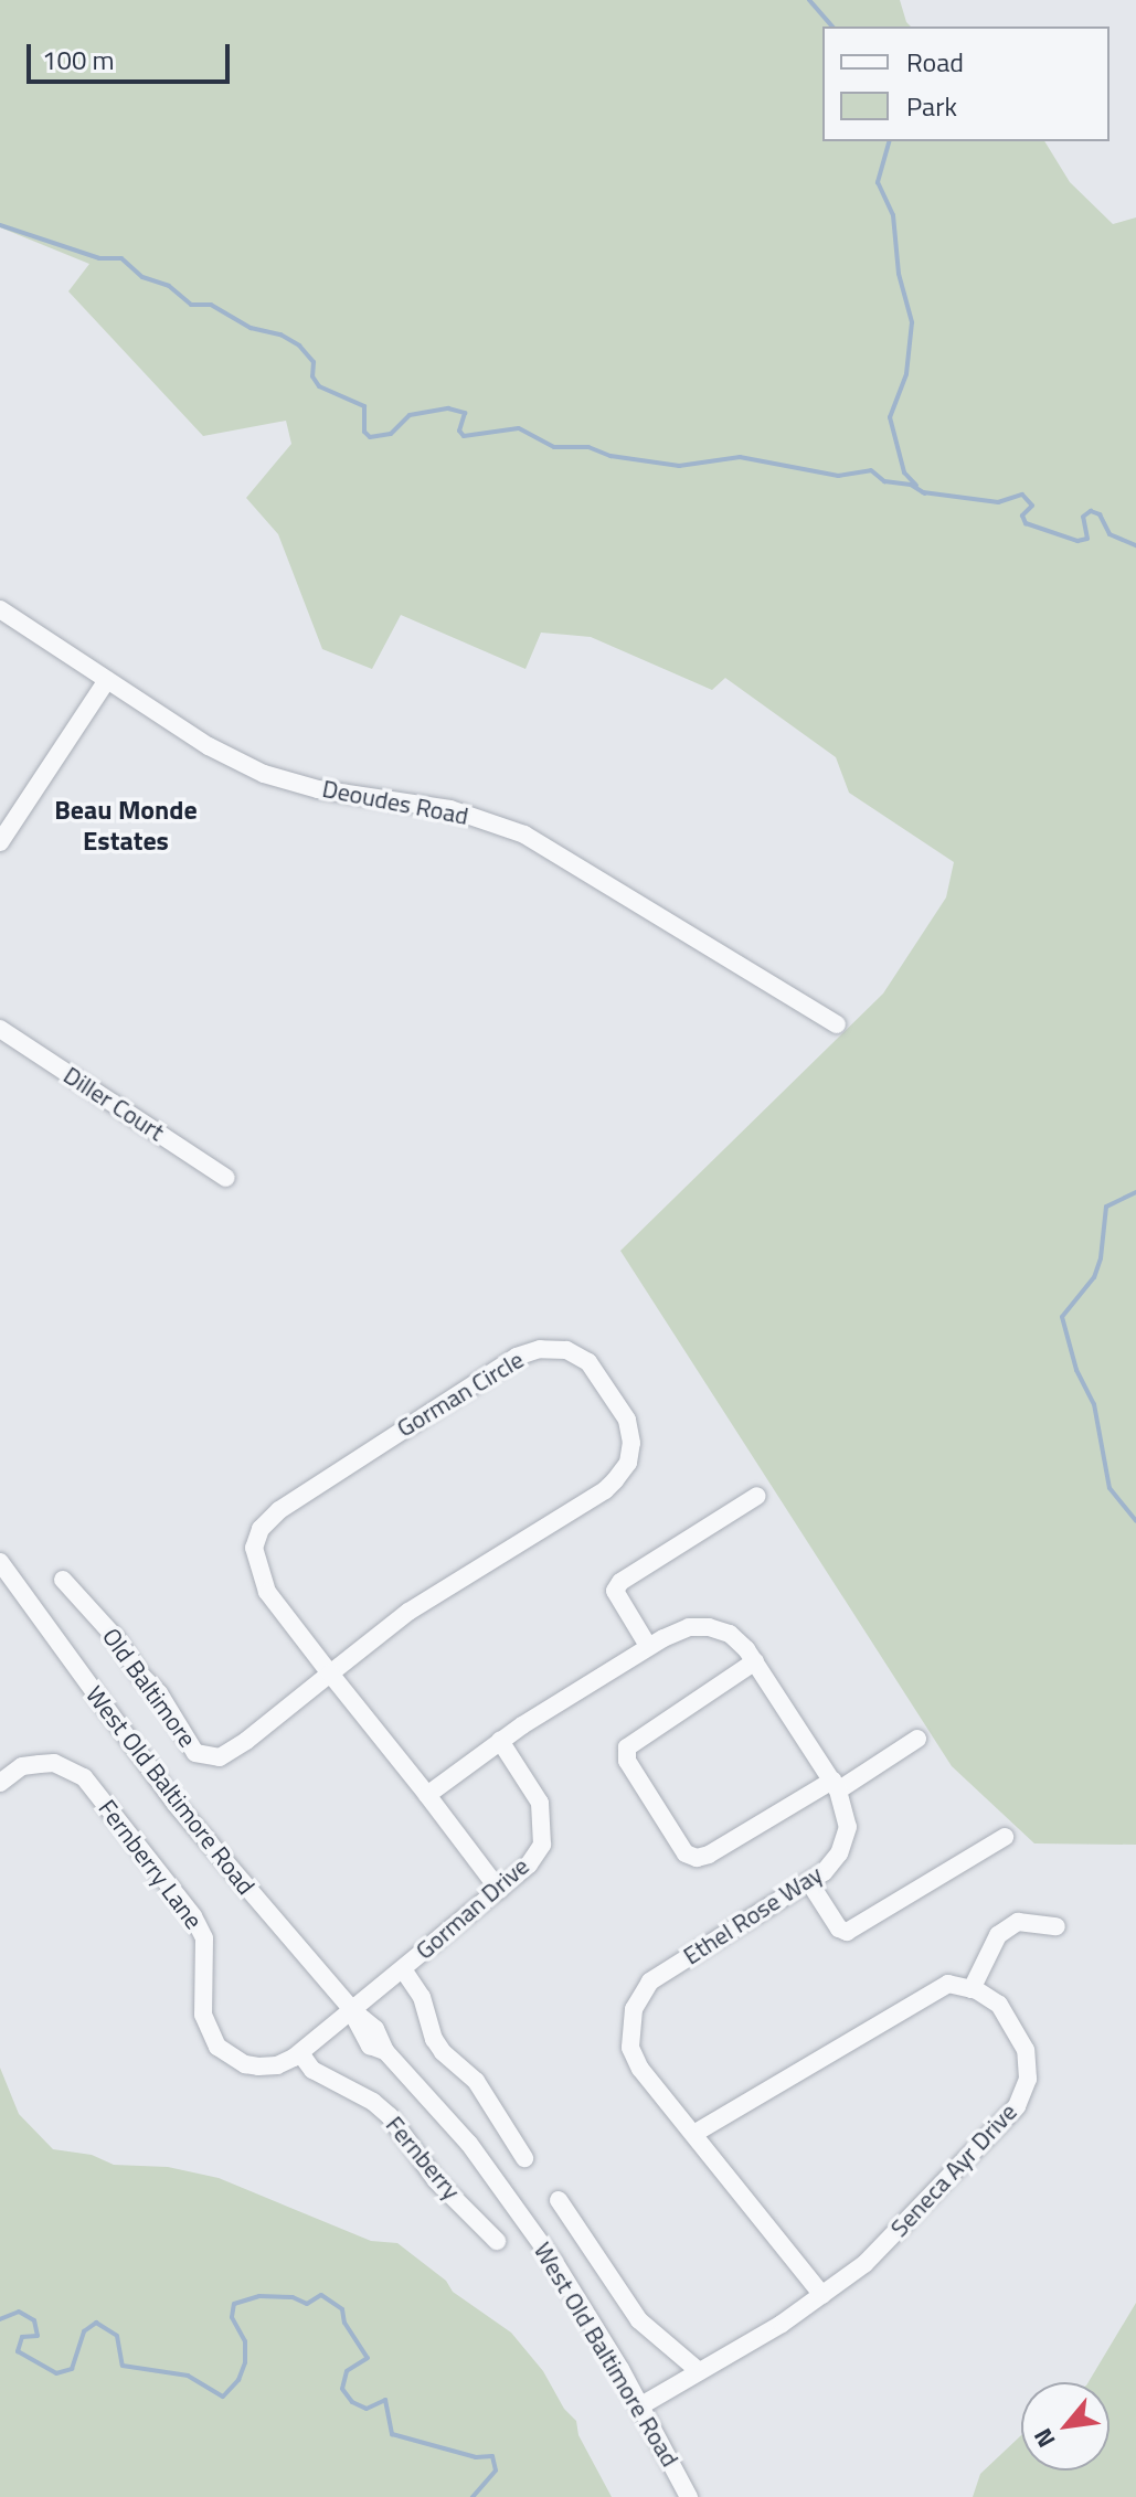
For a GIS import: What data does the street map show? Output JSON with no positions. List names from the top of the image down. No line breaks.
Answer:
{"streets":{"street":["Deoudes Road","Diller Court","Gorman Circle","Old Baltimore","West Old Baltimore Road","Fernberry Lane","Gorman Drive","Ethel Rose Way","Fernberry","Seneca Ayr Drive"]},"crossings":[["Gorman Circle","Old Baltimore"],["Gorman Circle","Gorman Drive"],["Gorman Circle","Ethel Rose Way"],["West Old Baltimore Road","Fernberry Lane"],["West Old Baltimore Road","Gorman Drive"],["West Old Baltimore Road","Seneca Ayr Drive"],["Fernberry Lane","Gorman Drive"],["Fernberry Lane","Fernberry"],["Gorman Drive","Ethel Rose Way"],["Ethel Rose Way","Seneca Ayr Drive"]],"districts":["Beau Monde Estates"],"legend":["Road","Park"],"scale_bar":"100 m","north":"bottom left"}
